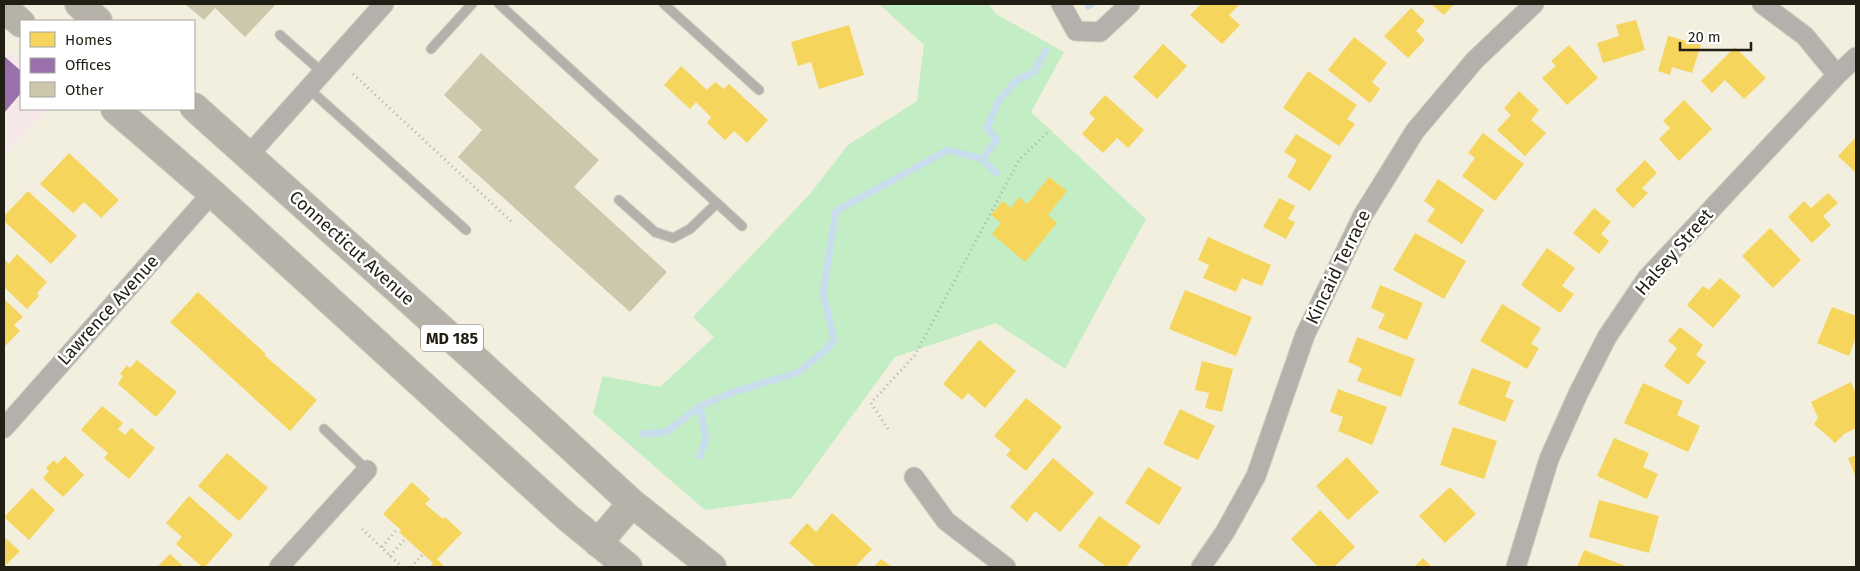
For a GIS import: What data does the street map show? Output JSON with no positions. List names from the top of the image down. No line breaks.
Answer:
{"streets":{"main road":["Connecticut Avenue","MD 185"],"street":["Halsey Street","Kincaid Terrace","Lawrence Avenue"]},"crossings":[["Lawrence Avenue","MD 185"]],"legend":["Homes","Offices","Other"],"scale_bar":"20 m"}
